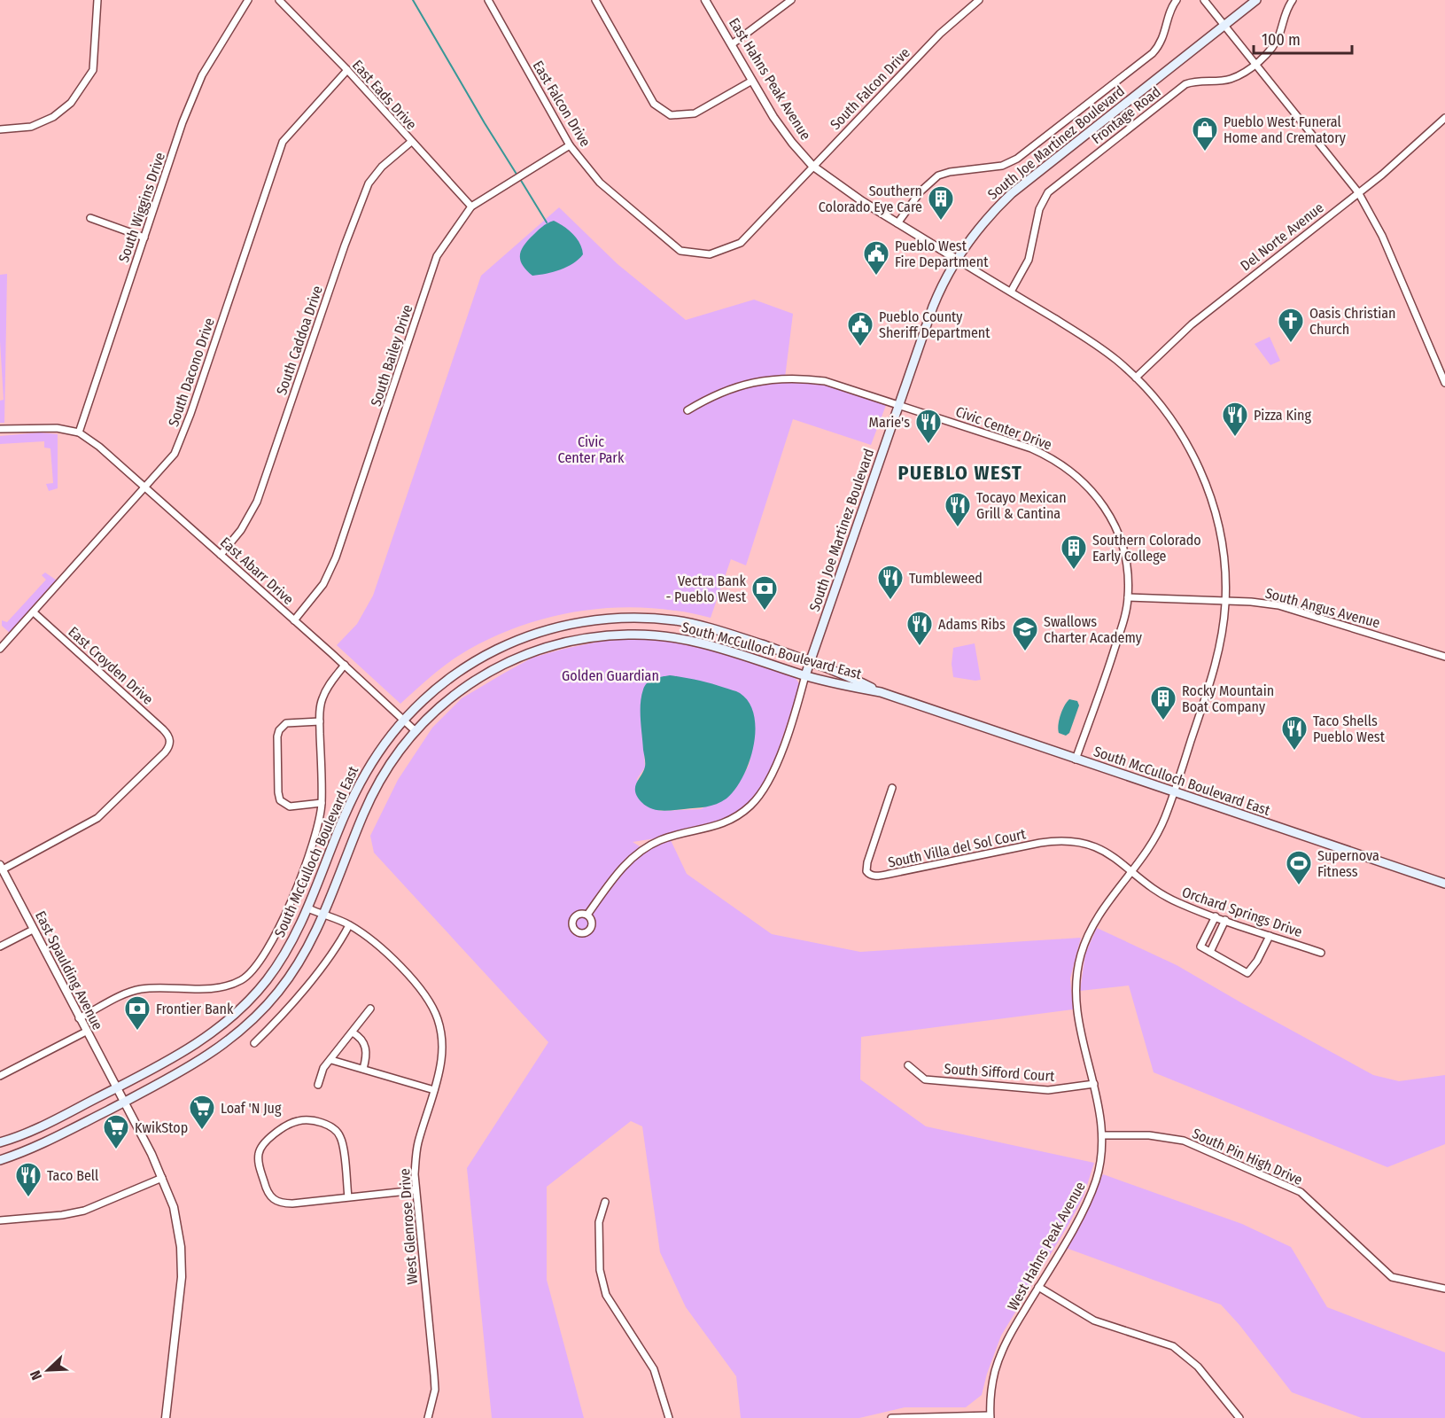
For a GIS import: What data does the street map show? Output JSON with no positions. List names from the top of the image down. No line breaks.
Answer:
{"streets":{"main road":["South Joe Martinez Boulevard","South McCulloch Boulevard East"],"street":["East Hahns Peak Avenue","South Falcon Drive","East Eads Drive","East Falcon Drive","Frontage Road","South Wiggins Drive","Del Norte Avenue","South Caddoa Drive","South Bailey Drive","South Dacono Drive","Civic Center Drive","East Abarr Drive","South Angus Avenue","East Croyden Drive","South Villa del Sol Court","Orchard Springs Drive","East Spaulding Avenue","South Sifford Court","South Pin High Drive","West Glenrose Drive","West Hahns Peak Avenue"]},"crossings":[["East Hahns Peak Avenue","South Falcon Drive"],["East Hahns Peak Avenue","Frontage Road"],["East Hahns Peak Avenue","South Joe Martinez Boulevard"],["East Hahns Peak Avenue","Del Norte Avenue"],["East Hahns Peak Avenue","West Hahns Peak Avenue"],["South Falcon Drive","East Falcon Drive"],["East Eads Drive","South Caddoa Drive"],["East Eads Drive","South Bailey Drive"],["East Eads Drive","South Dacono Drive"],["East Falcon Drive","South Bailey Drive"],["South Joe Martinez Boulevard","Civic Center Drive"],["South Joe Martinez Boulevard","South McCulloch Boulevard East"],["South Wiggins Drive","East Abarr Drive"],["Del Norte Avenue","West Hahns Peak Avenue"],["South Caddoa Drive","East Abarr Drive"],["South Bailey Drive","East Abarr Drive"],["South Dacono Drive","East Abarr Drive"],["South Dacono Drive","East Croyden Drive"],["Civic Center Drive","South Angus Avenue"],["Civic Center Drive","South McCulloch Boulevard East"],["East Abarr Drive","South McCulloch Boulevard East"],["South Angus Avenue","West Hahns Peak Avenue"],["South McCulloch Boulevard East","East Spaulding Avenue"],["South McCulloch Boulevard East","West Glenrose Drive"],["South McCulloch Boulevard East","West Hahns Peak Avenue"],["East Croyden Drive","East Spaulding Avenue"],["South Villa del Sol Court","Orchard Springs Drive"],["South Villa del Sol Court","West Hahns Peak Avenue"],["Orchard Springs Drive","West Hahns Peak Avenue"],["South Sifford Court","West Hahns Peak Avenue"],["South Pin High Drive","West Hahns Peak Avenue"]],"districts":["PUEBLO WEST"],"parks":["Civic Center Park","Golden Guardian"],"places":{"shop":["Pueblo West Funeral Home and Crematory"],"building":["Southern Colorado Eye Care","Southern Colorado Early College","Rocky Mountain Boat Company"],"public building":["Pueblo West Fire Department","Pueblo County Sheriff Department"],"church":["Oasis Christian Church"],"restaurant":["Pizza King","Marie's","Tocayo Mexican Grill & Cantina","Tumbleweed","Adams Ribs","Taco Shells Pueblo West","Taco Bell"],"bank":["Vectra Bank - Pueblo West","Frontier Bank"],"school or university":["Swallows Charter Academy"],"sports":["Supernova Fitness"],"supermarket":["Loaf 'N Jug","KwikStop"]},"scale_bar":"100 m","north":"bottom left"}
